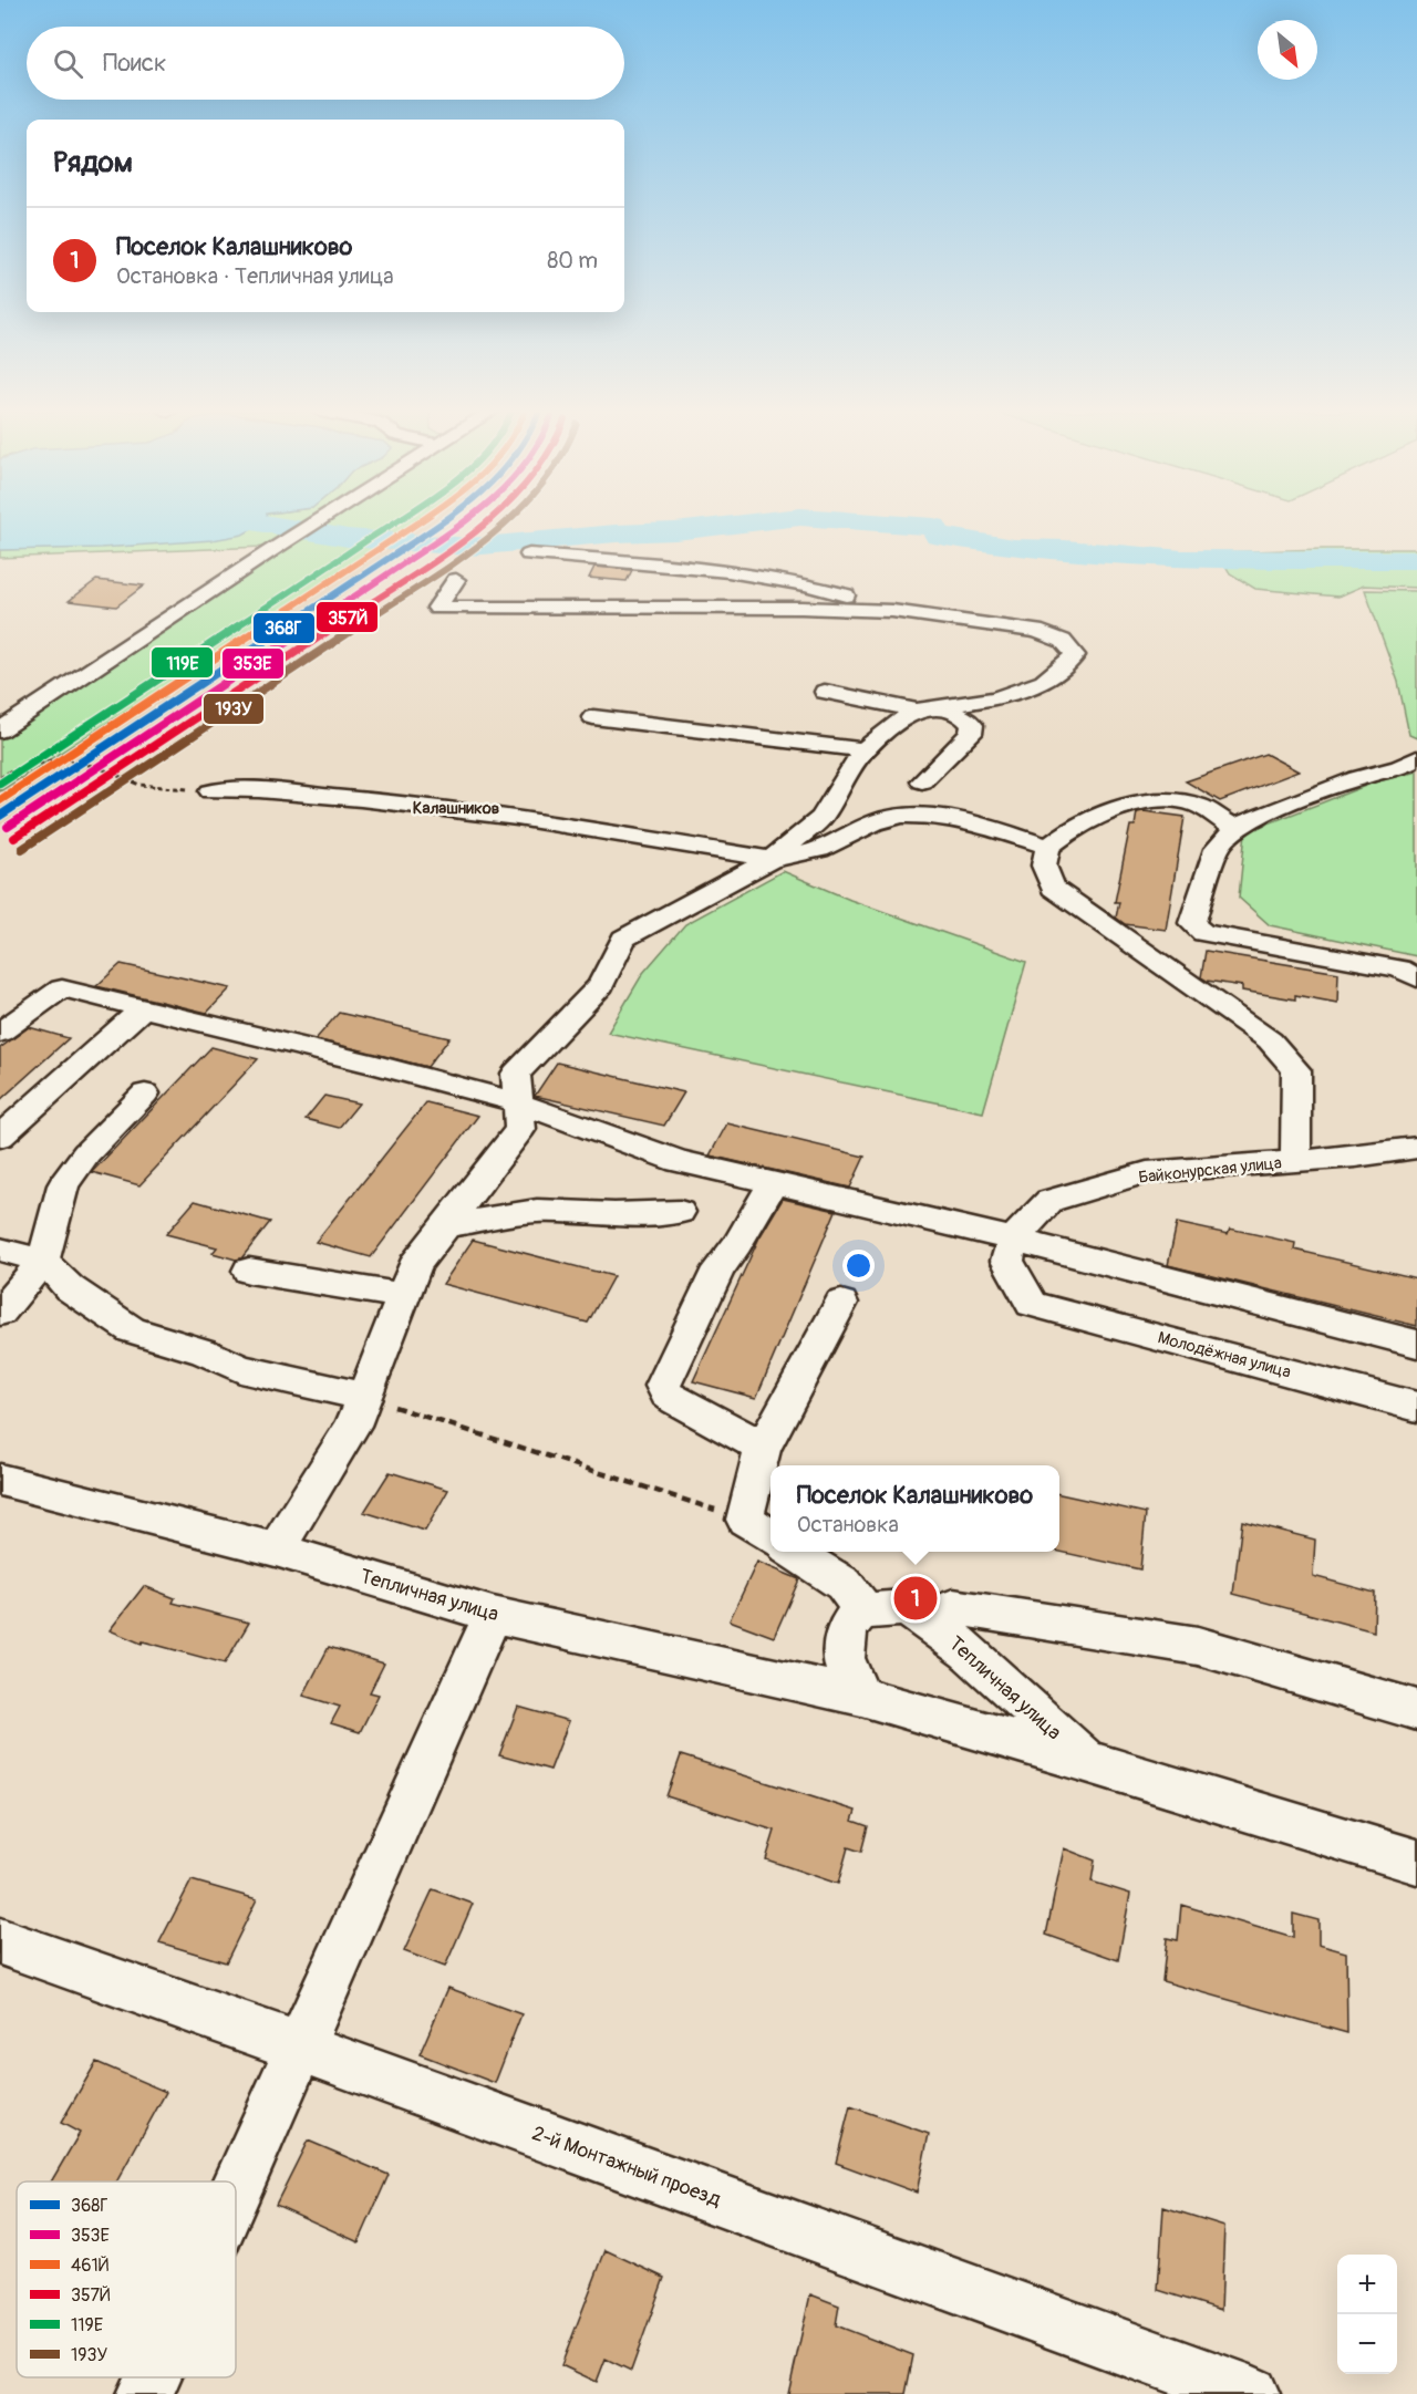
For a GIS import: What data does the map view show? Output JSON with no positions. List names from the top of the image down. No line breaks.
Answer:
{"streets":{"street":["Байконурская улица","Молодёжная улица","Тепличная улица","2-й Монтажный проезд"]},"crossings":[["Байконурская улица","Молодёжная улица"]],"districts":["Калашников"],"lines":["transit line 368Г","transit line 353Е","transit line 461Й","transit line 357Й","transit line 119Е","transit line 193У"],"legend":["368Г","353Е","461Й","357Й","119Е","193У"],"north":"bottom right","page":{"search":"Поиск","heading":"Рядом","list":[{"mark":"1","name":"Поселок Калашниково","note":"Остановка · Тепличная улица","value":"80 m"}],"popup":["Поселок Калашниково","Остановка"],"pins":"1","map_buttons":["+","−"]}}
